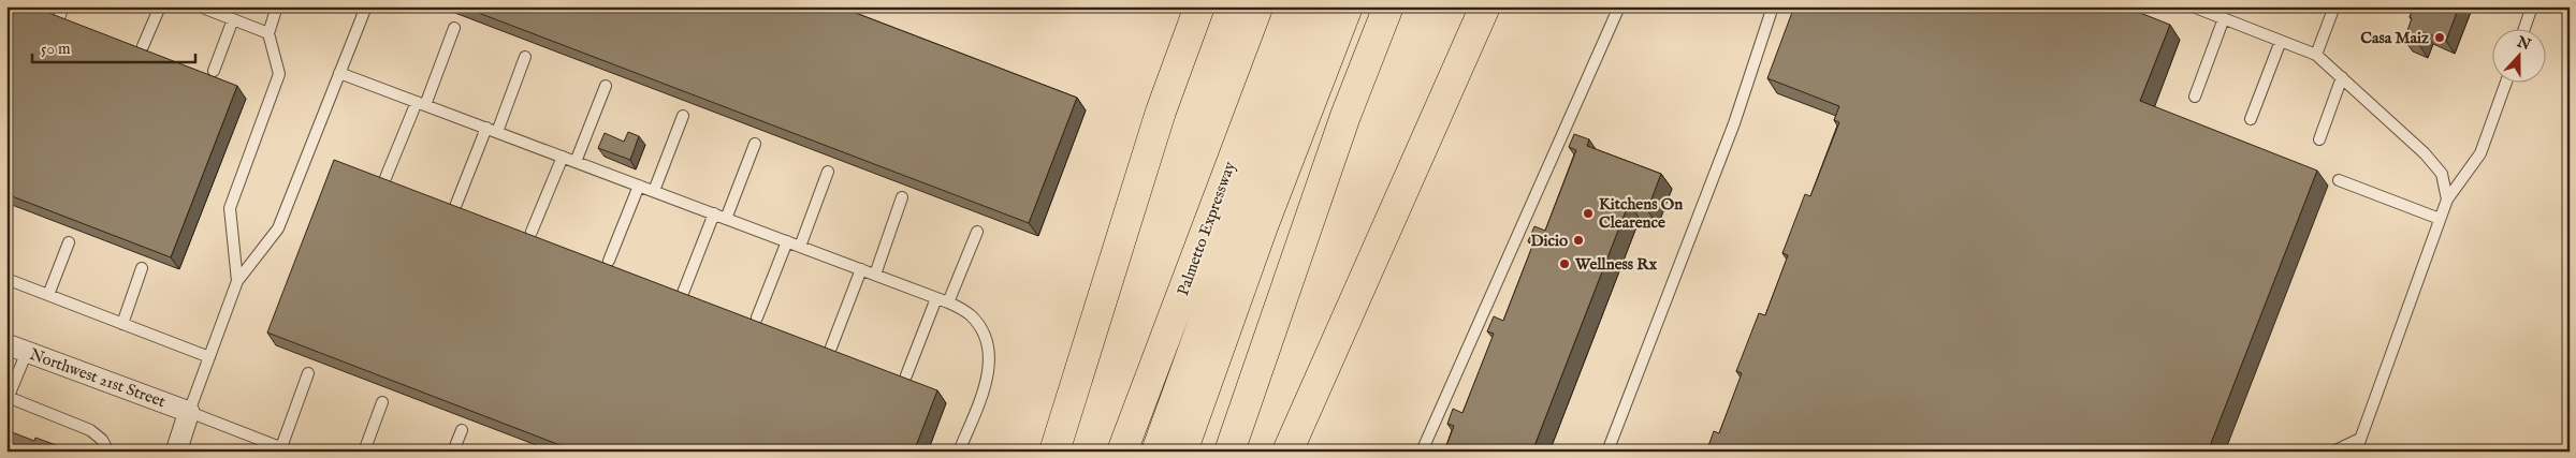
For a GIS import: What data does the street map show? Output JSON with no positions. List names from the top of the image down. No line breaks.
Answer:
{"streets":{"highway":["Palmetto Expressway"],"street":["Northwest 21st Street"]},"places":["Casa Maiz","Kitchens On Clearence","Dicio","Wellness Rx"],"scale_bar":"50 m","north":"top"}
